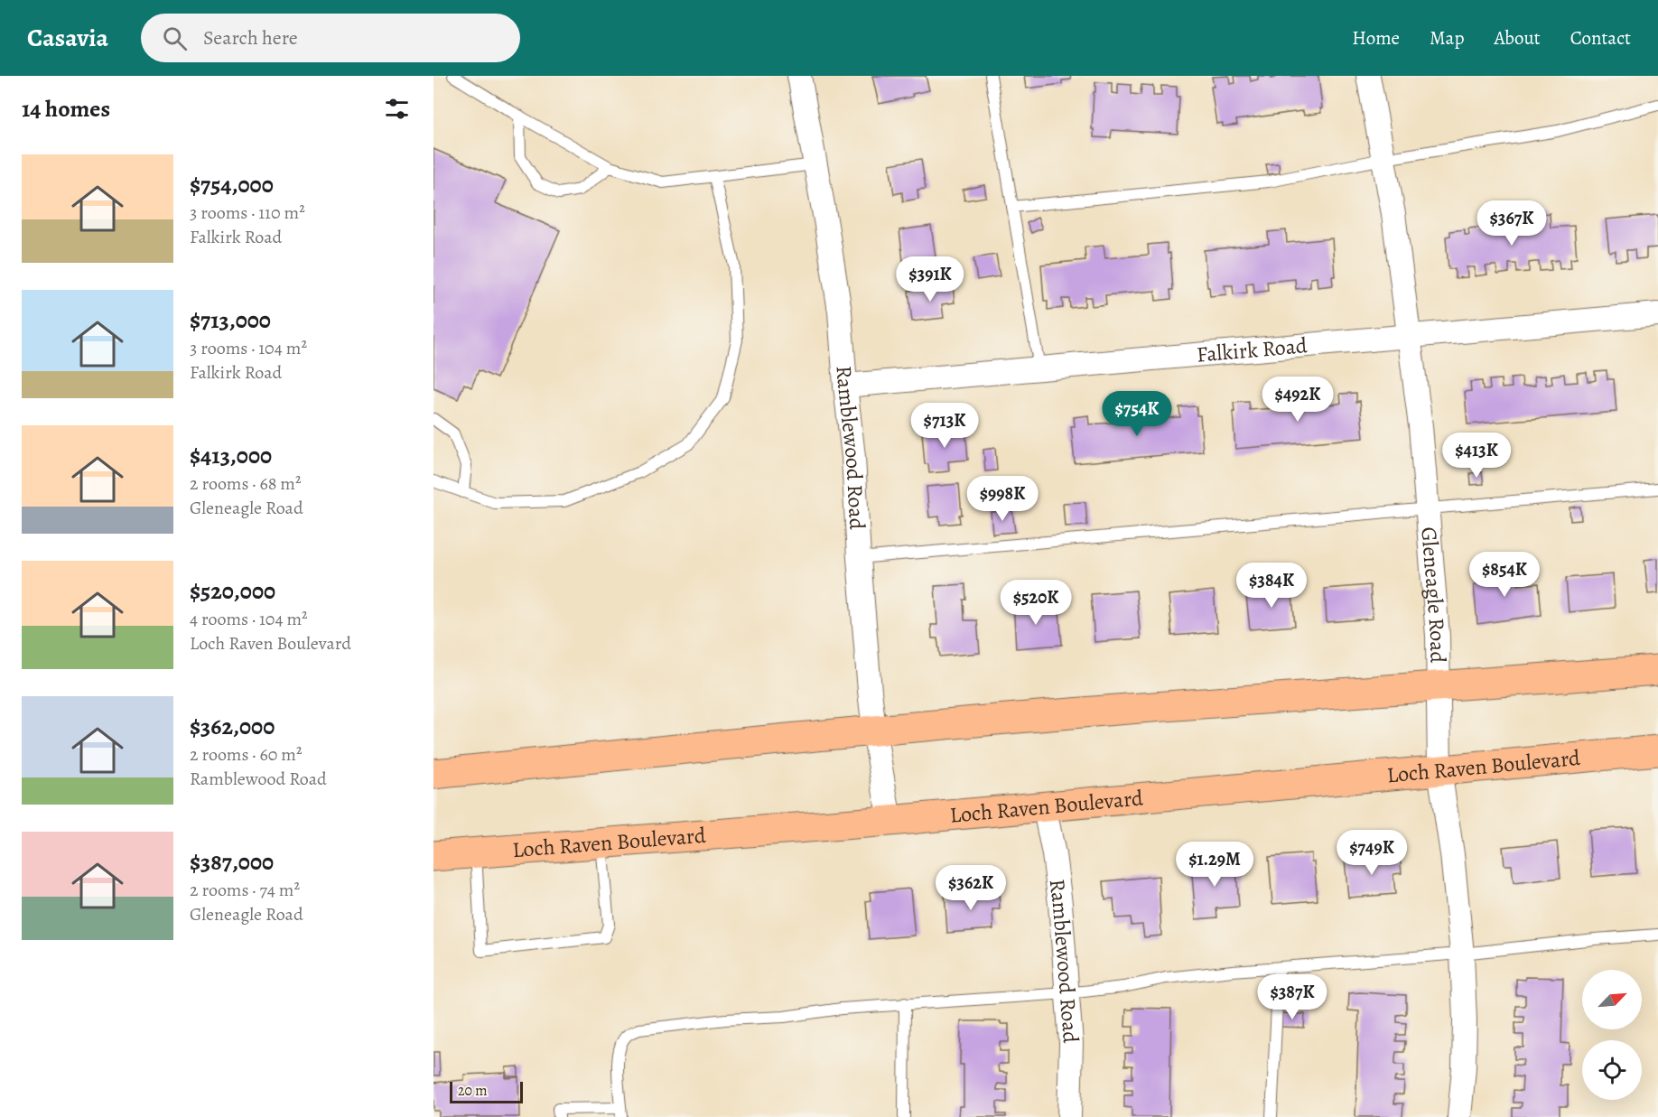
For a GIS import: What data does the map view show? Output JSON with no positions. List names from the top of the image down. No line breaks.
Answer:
{"streets":{"main road":["Loch Raven Boulevard"],"street":["Falkirk Road","Ramblewood Road","Gleneagle Road"]},"crossings":[["Falkirk Road","Ramblewood Road"],["Falkirk Road","Gleneagle Road"],["Ramblewood Road","Loch Raven Boulevard"],["Gleneagle Road","Loch Raven Boulevard"]],"scale_bar":"20 m","north":"top right","page":{"header":"Casavia","search":"Search here","nav":["Home","Map","About","Contact"],"heading":"14 homes","list":[{"name":"$754,000","note":"3 rooms · 110 m² · Falkirk Road"},{"name":"$713,000","note":"3 rooms · 104 m² · Falkirk Road"},{"name":"$413,000","note":"2 rooms · 68 m² · Gleneagle Road"},{"name":"$520,000","note":"4 rooms · 104 m² · Loch Raven Boulevard"},{"name":"$362,000","note":"2 rooms · 60 m² · Ramblewood Road"},{"name":"$387,000","note":"2 rooms · 74 m² · Gleneagle Road"}],"price":["$367K","$391K","$492K","$754K","$713K","$413K","$998K","$854K","$384K","$520K","$749K","$1.29M","$362K","$387K"],"scale":"20 m"}}
